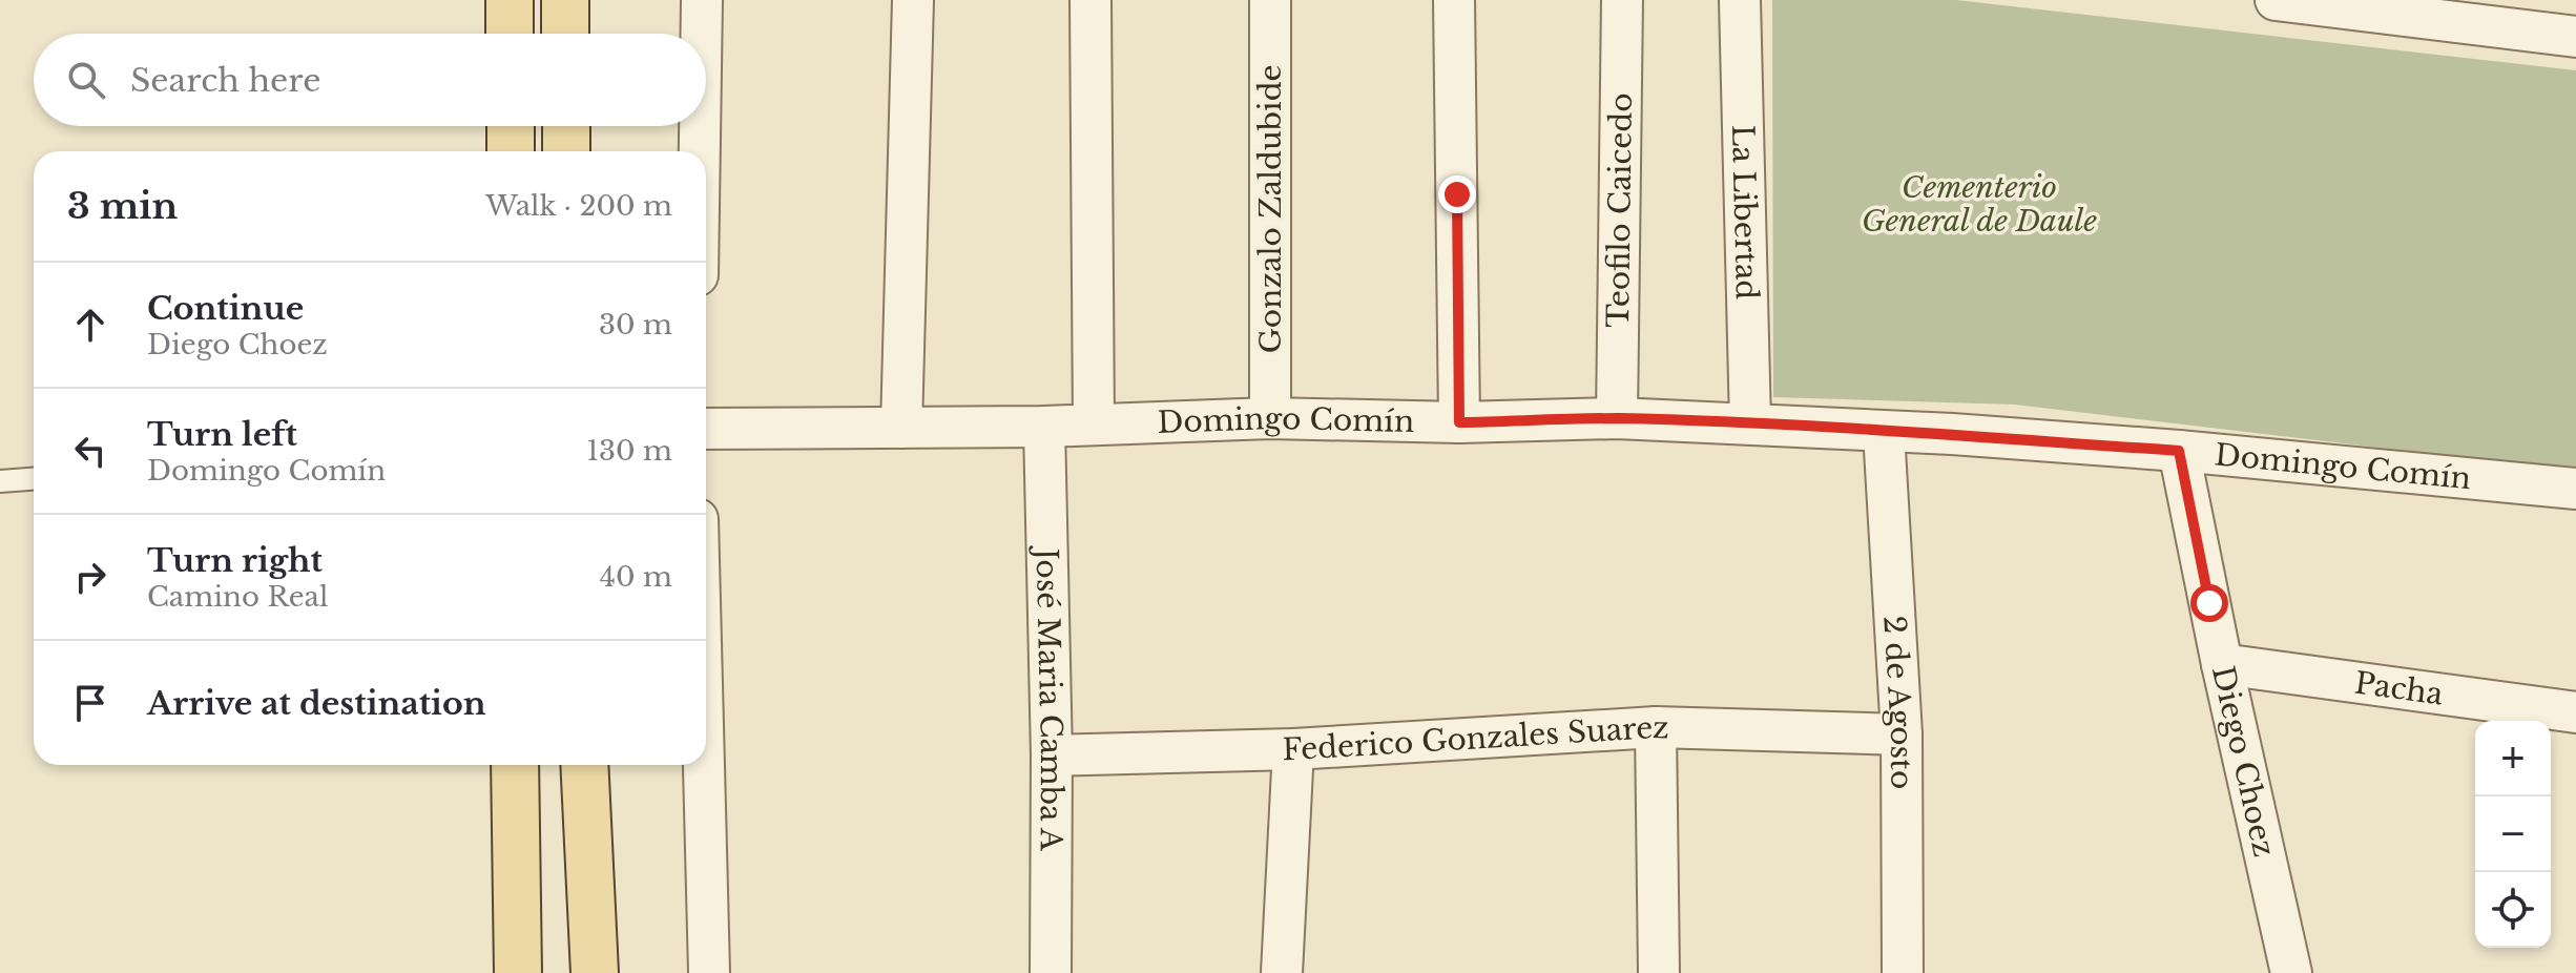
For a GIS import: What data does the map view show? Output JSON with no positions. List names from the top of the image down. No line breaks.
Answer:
{"streets":{"street":["Gonzalo Zaldubide","Teofilo Caicedo","La Libertad","Domingo Comín","Pacha","José Maria Camba A","2 de Agosto","Federico Gonzales Suarez","Diego Choez"]},"crossings":[["Gonzalo Zaldubide","Domingo Comín"],["Teofilo Caicedo","Domingo Comín"],["La Libertad","Domingo Comín"],["Domingo Comín","José Maria Camba A"],["Domingo Comín","2 de Agosto"],["Domingo Comín","Diego Choez"],["Pacha","Diego Choez"],["José Maria Camba A","Federico Gonzales Suarez"],["2 de Agosto","Federico Gonzales Suarez"]],"parks":["Cementerio General de Daule"],"page":{"search":"Search here","heading":["3 min","Walk · 200 m"],"list":[["Continue","Diego Choez","30 m"],["Turn left","Domingo Comín","130 m"],["Turn right","Camino Real","40 m"],"Arrive at destination"],"map_buttons":["+","−"]}}
